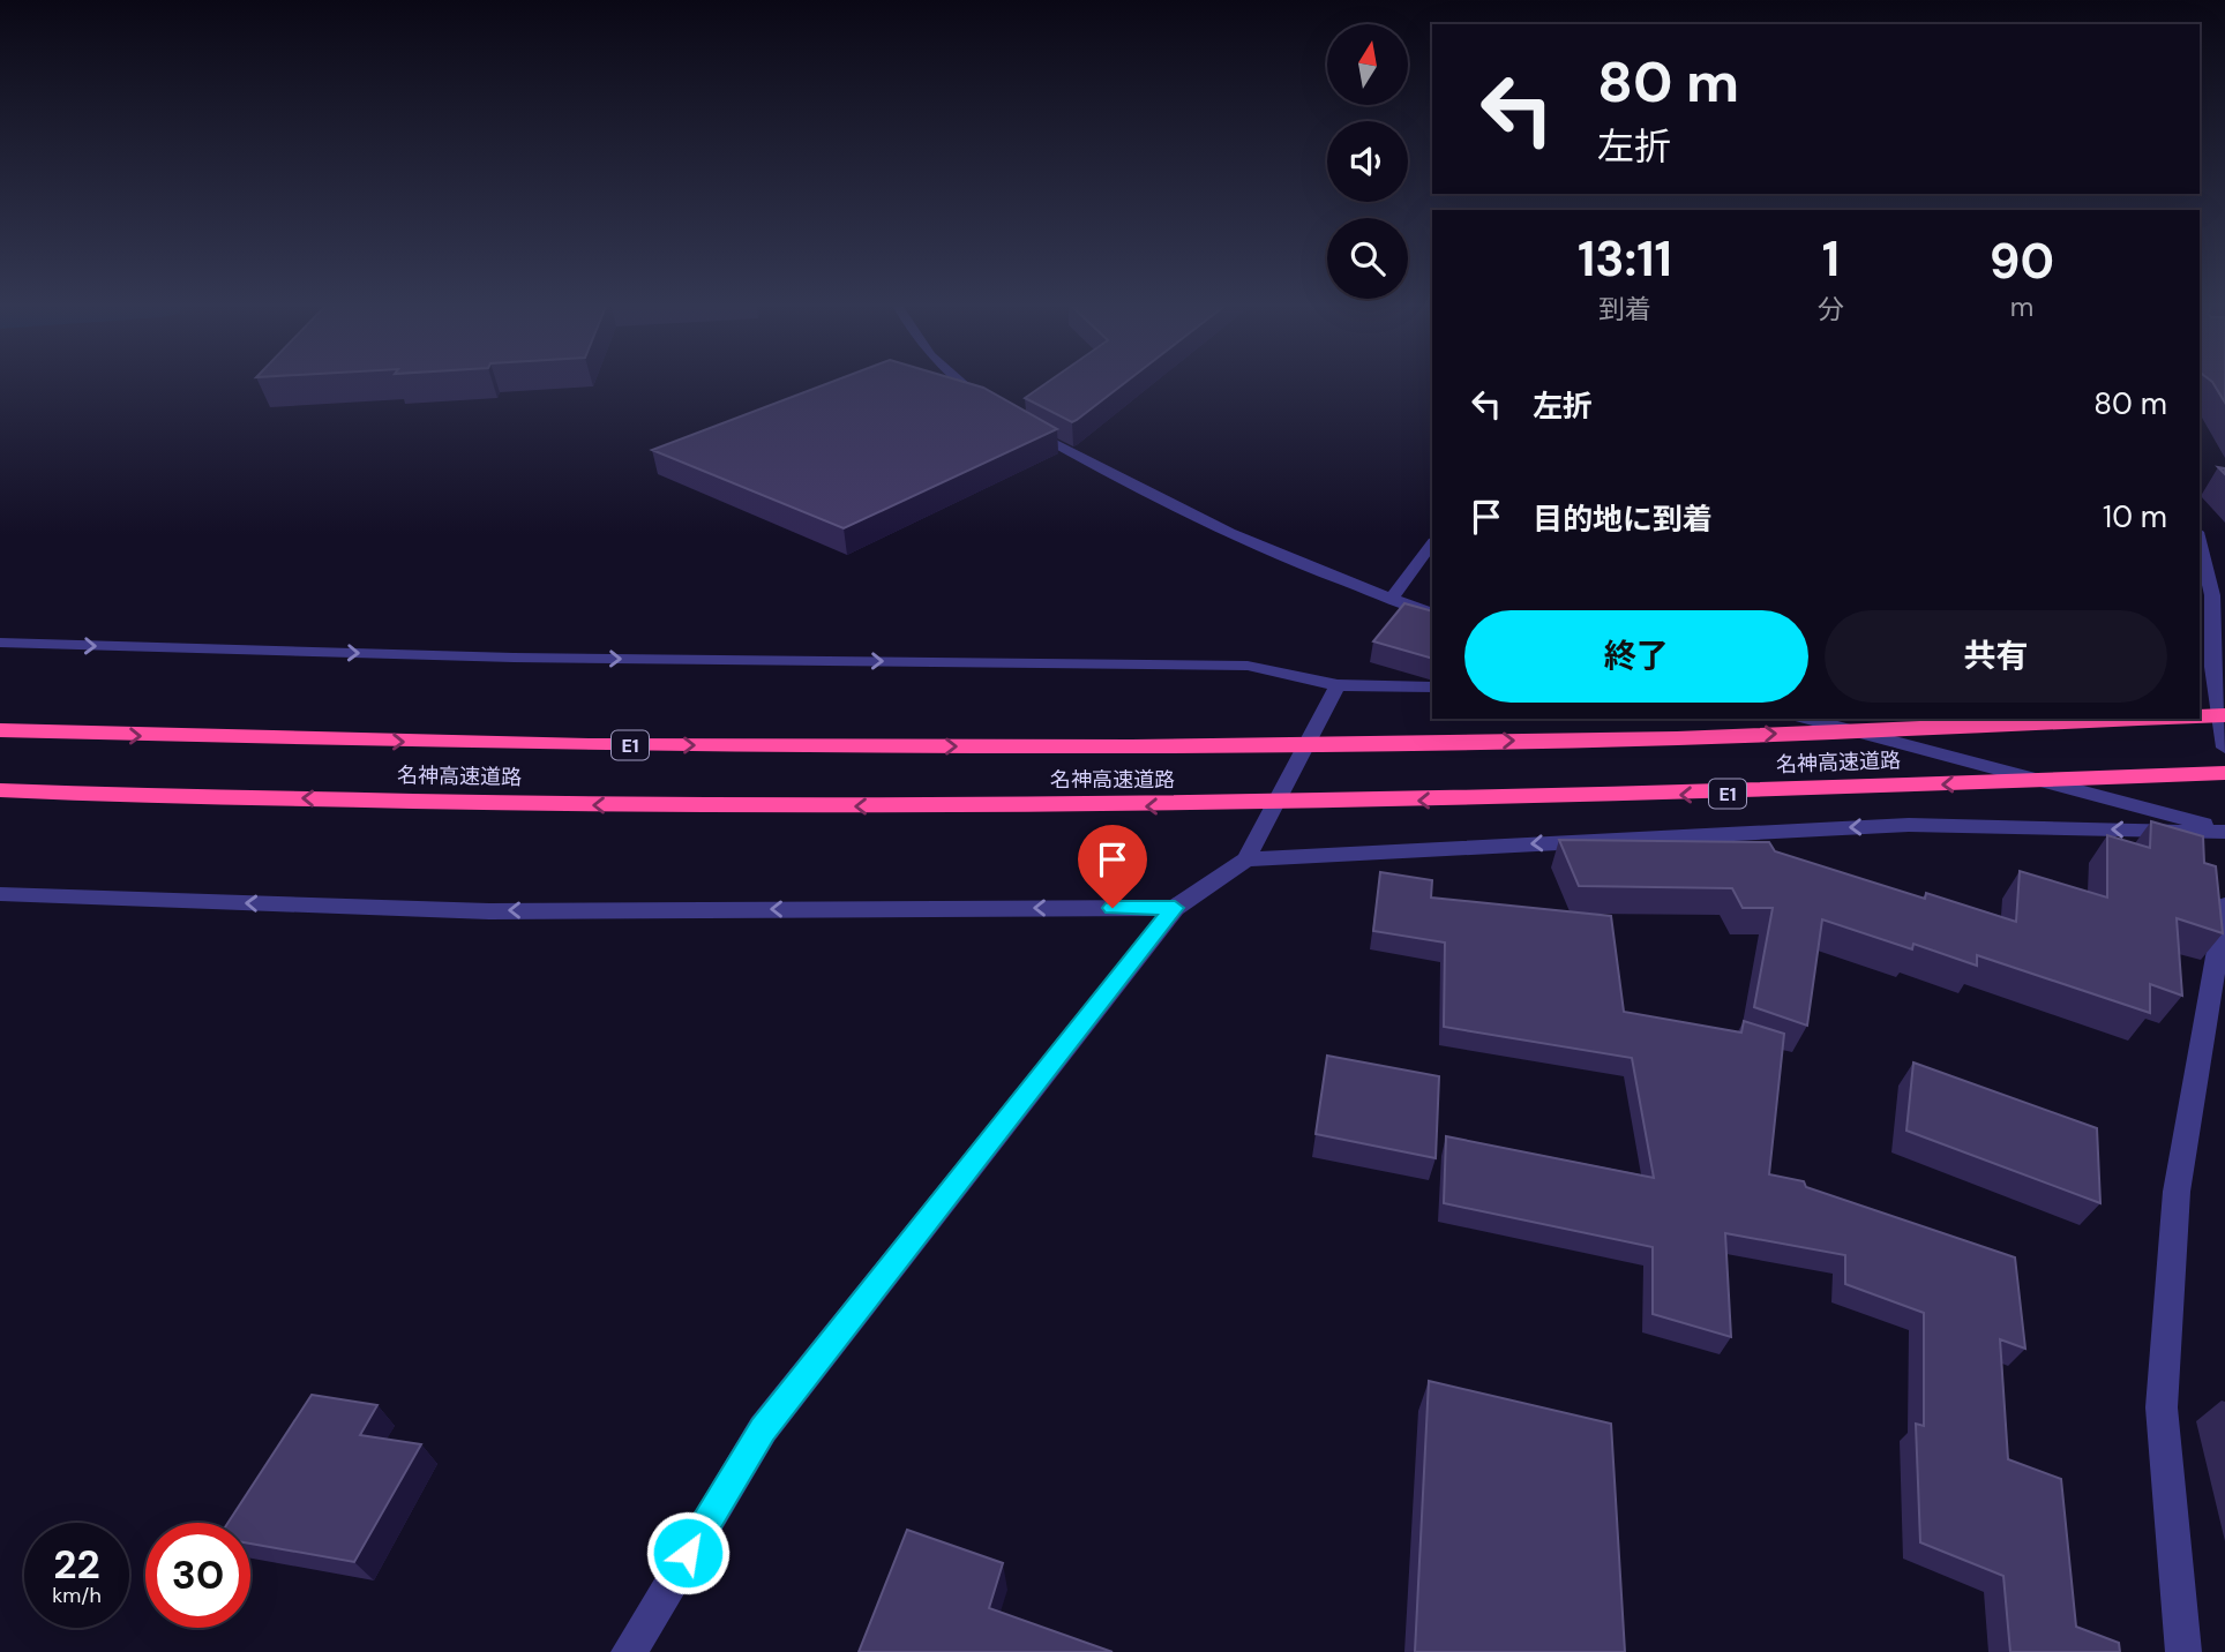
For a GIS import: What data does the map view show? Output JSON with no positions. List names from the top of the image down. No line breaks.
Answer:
{"streets":{"highway":["E1","名神高速道路"]},"north":"top","page":{"turn":["80 m","左折"],"eta":["13:11","到着","1","分","90","m"],"list":[{"name":"左折","value":"80 m"},{"name":"目的地に到着","value":"10 m"}],"buttons":["終了","共有"],"speed":"22 km/h","limit":"30"}}
